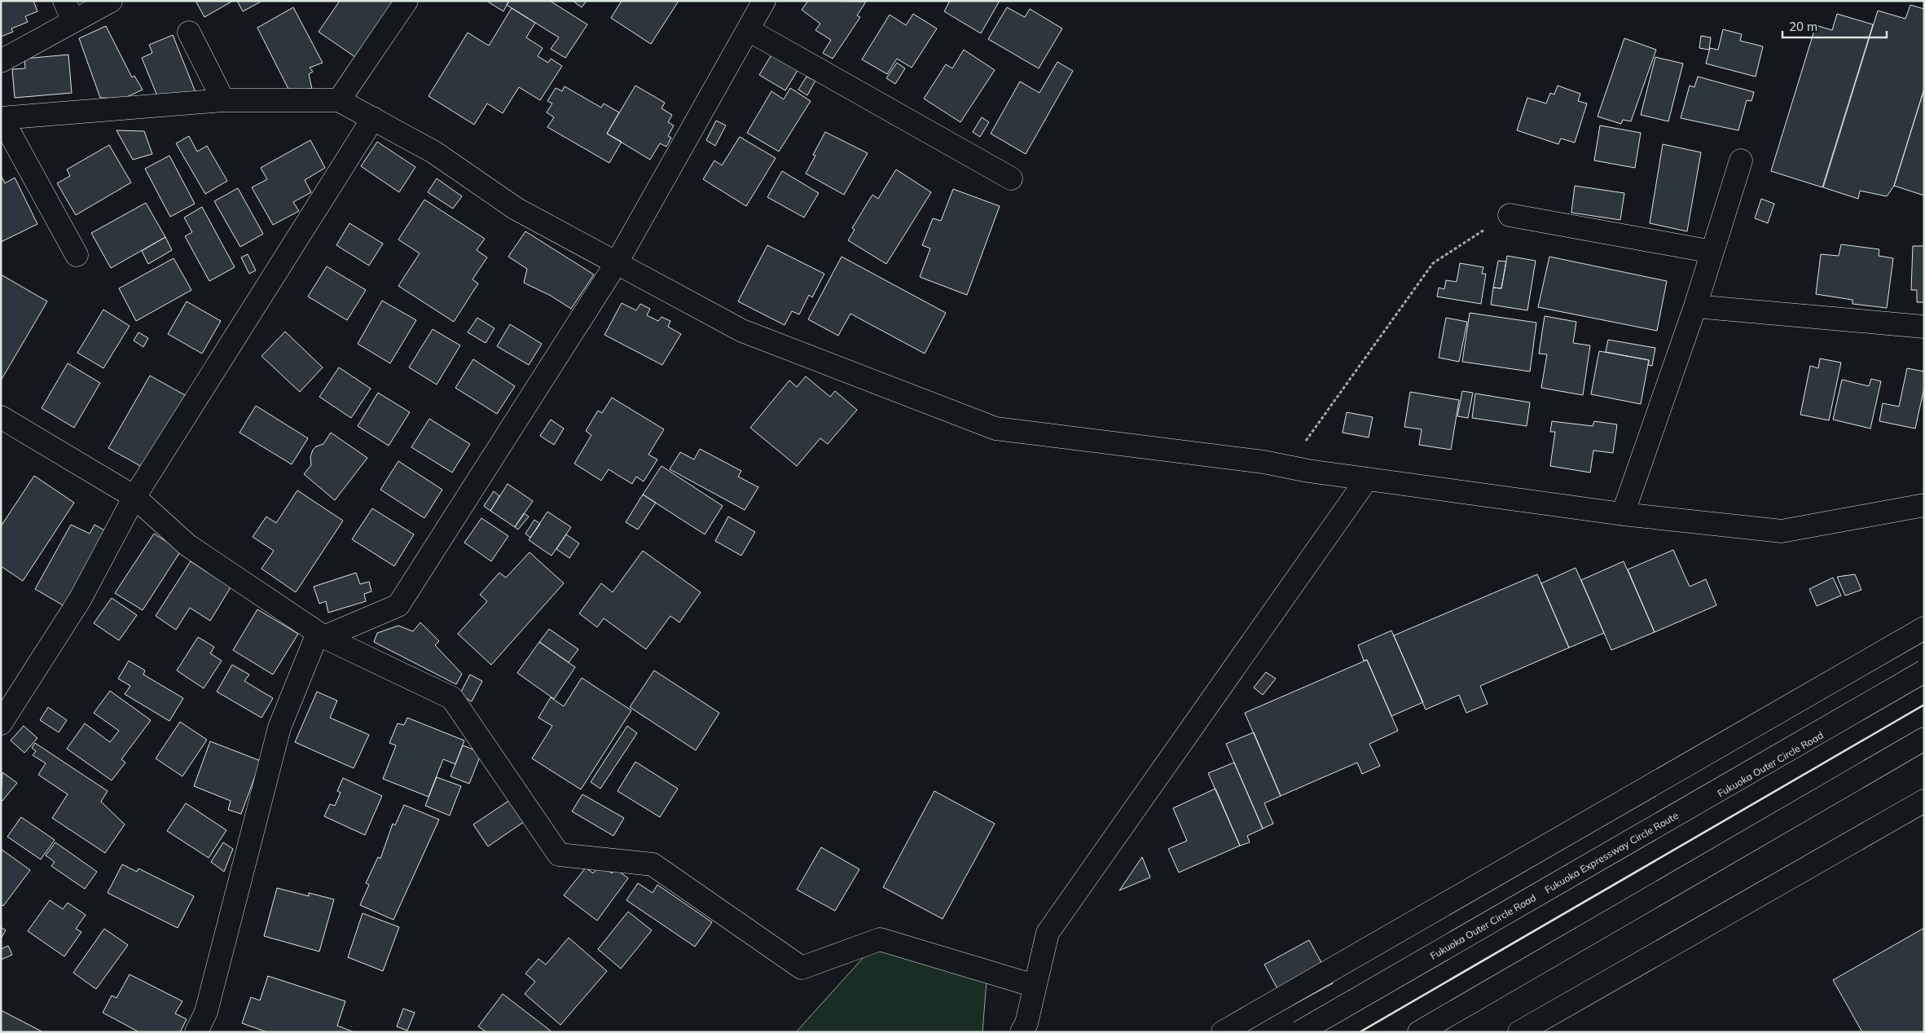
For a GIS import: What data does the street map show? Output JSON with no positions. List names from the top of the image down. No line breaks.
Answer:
{"streets":{"main road":["Fukuoka Outer Circle Road","Fukuoka Expressway Circle Route"]},"crossings":[["Fukuoka Outer Circle Road","Fukuoka Expressway Circle Route"]],"scale_bar":"20 m"}
